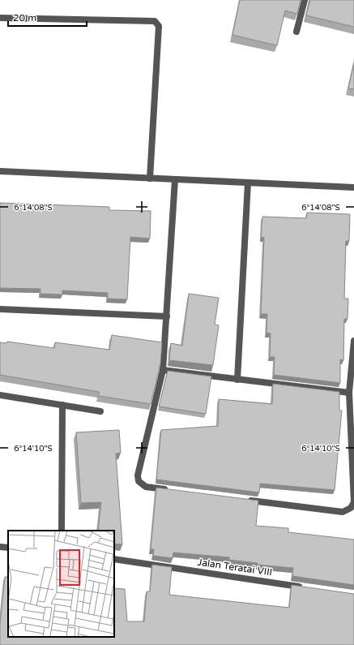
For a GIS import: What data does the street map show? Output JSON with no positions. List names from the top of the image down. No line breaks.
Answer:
{"streets":{"street":["Jalan Teratai VIII"]},"scale_bar":"20 m","coordinates":["6°14'08\"S","6°14'10\"S"]}
